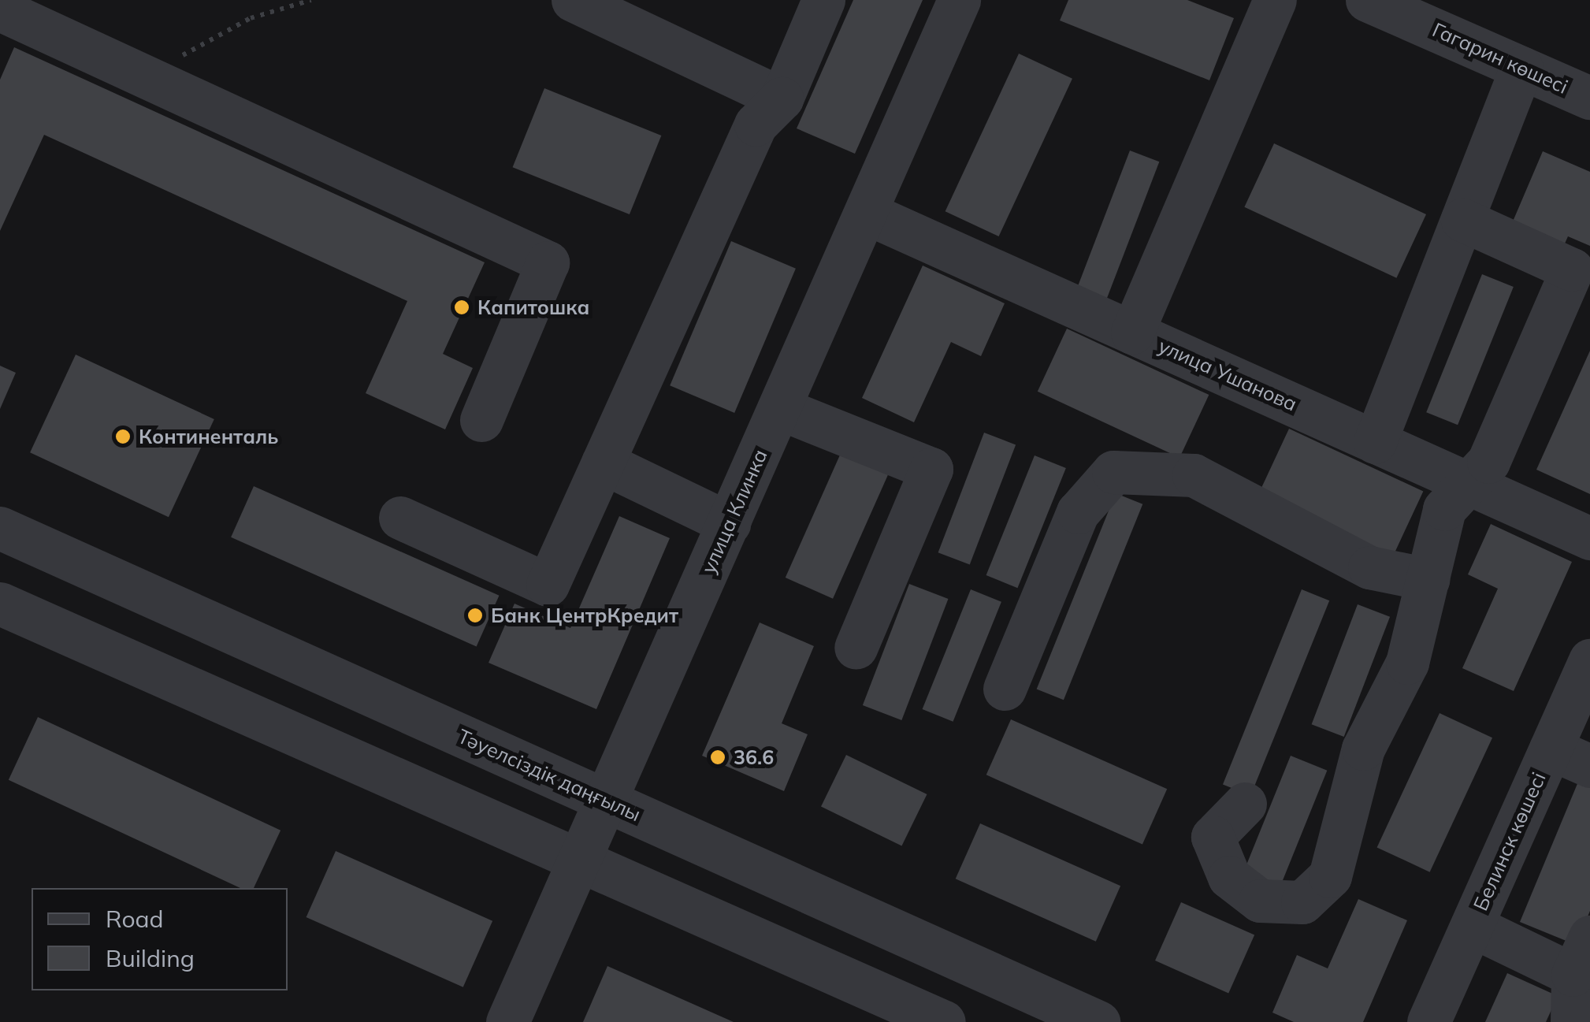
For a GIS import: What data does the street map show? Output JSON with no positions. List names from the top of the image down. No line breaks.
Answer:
{"streets":{"street":["Гагарин көшесі","улица Ушанова","улица Клинка","Тәуелсіздік даңғылы","Белинск көшесі"]},"crossings":[["улица Ушанова","улица Клинка"],["улица Клинка","Тәуелсіздік даңғылы"]],"places":["Капитошка","Континенталь","Банк ЦентрКредит","36.6"],"legend":["Road","Building"]}
